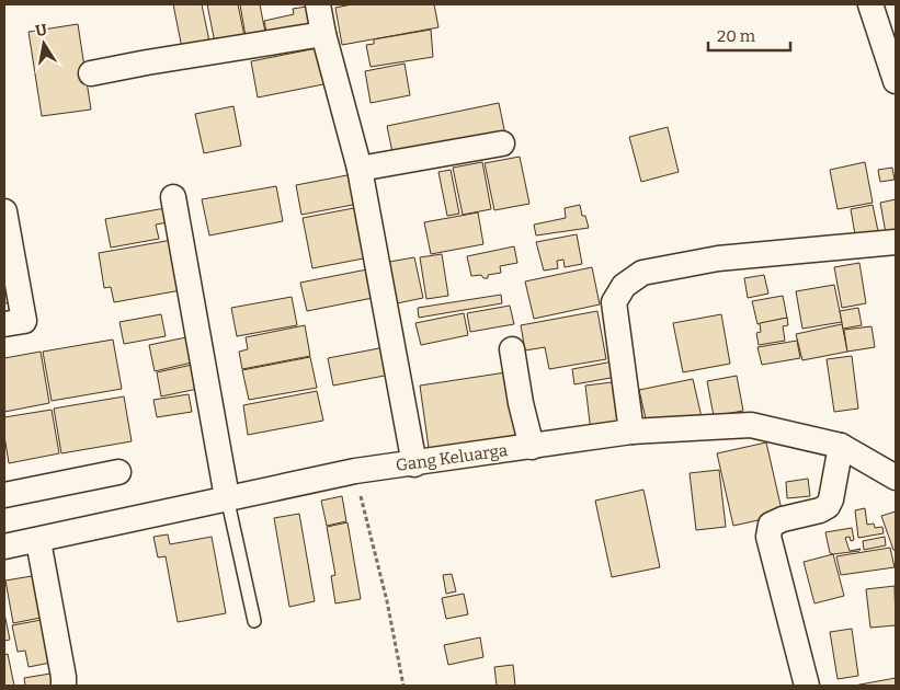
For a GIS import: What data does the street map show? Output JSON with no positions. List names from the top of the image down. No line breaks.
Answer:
{"streets":{"street":["Gang Keluarga"]},"scale_bar":"20 m","north":"top"}
